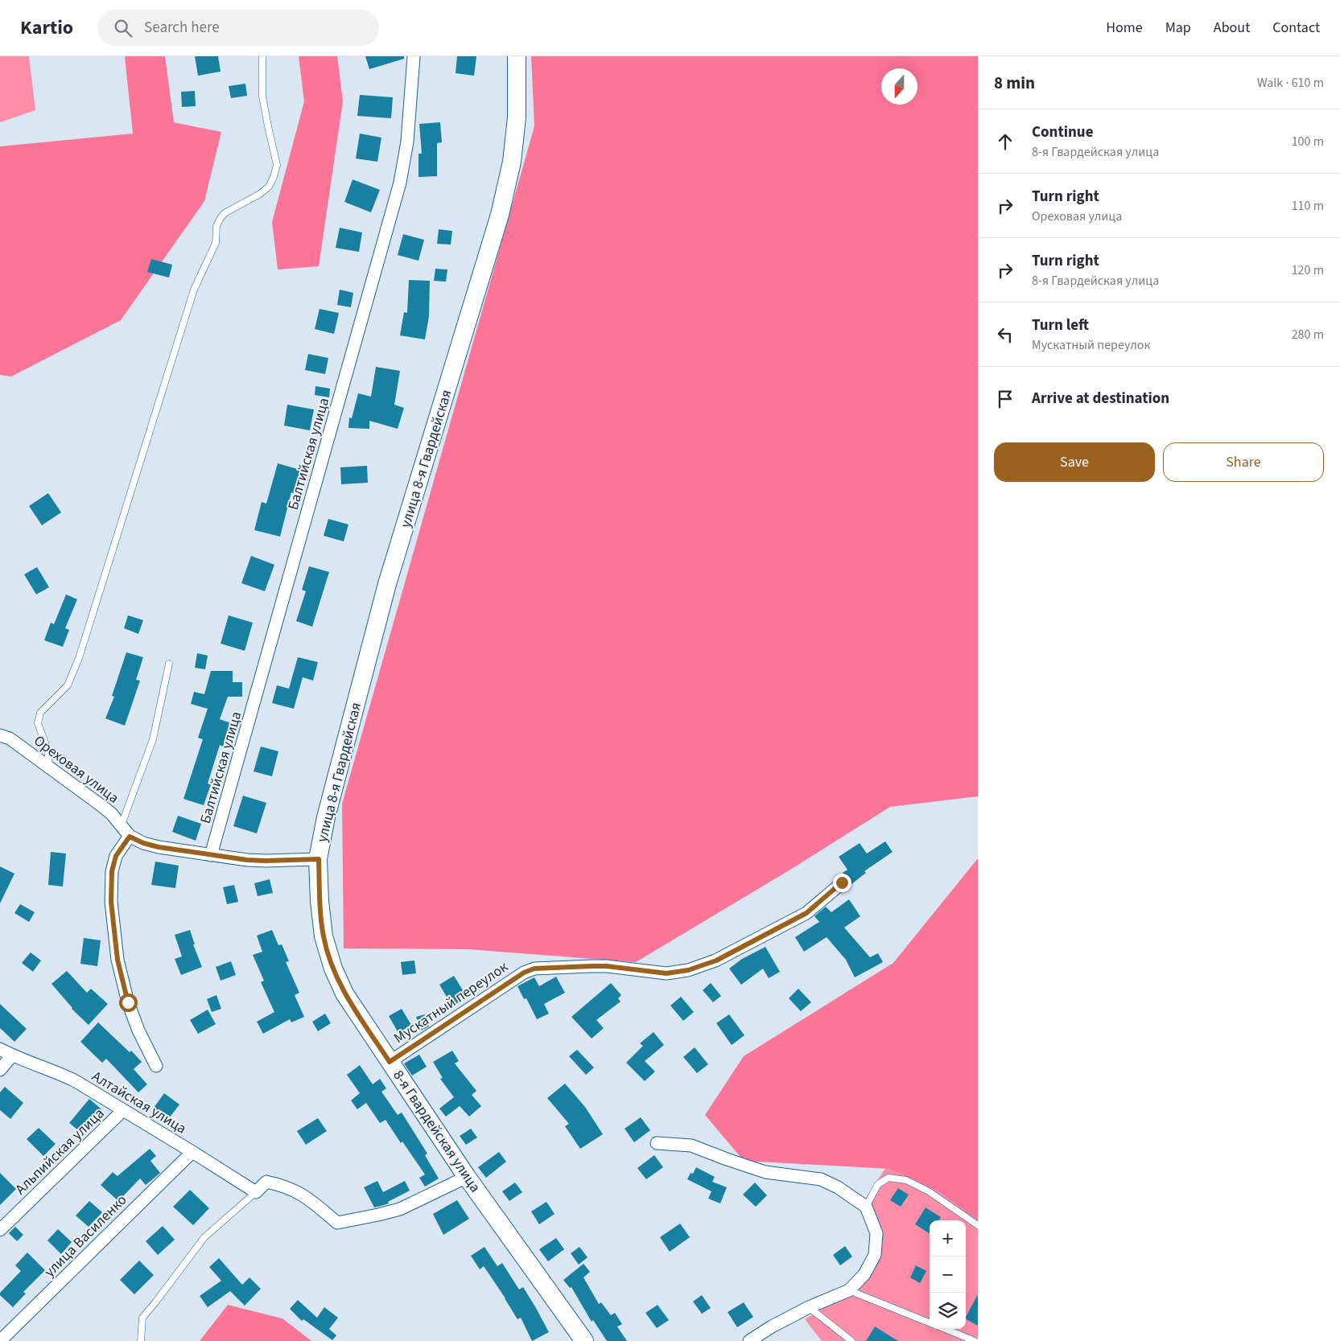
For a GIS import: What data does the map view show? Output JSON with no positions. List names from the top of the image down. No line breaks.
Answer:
{"streets":{"street":["Балтийская улица","улица 8-я Гвардейская","Ореховая улица","Мускатный переулок","Алтайская улица","8-я Гвардейская улица","Альпийская улица","улица Василенко"]},"crossings":[["улица 8-я Гвардейская","8-я Гвардейская улица"],["Мускатный переулок","8-я Гвардейская улица"],["Алтайская улица","Альпийская улица"],["Алтайская улица","улица Василенко"]],"north":"bottom","page":{"header":"Kartio","search":"Search here","nav":["Home","Map","About","Contact"],"heading":["8 min","Walk · 610 m"],"list":[["Continue","8-я Гвардейская улица","100 m"],["Turn right","Ореховая улица","110 m"],["Turn right","8-я Гвардейская улица","120 m"],["Turn left","Мускатный переулок","280 m"],"Arrive at destination"],"buttons":["Save","Share"],"map_buttons":["+","−"]}}
